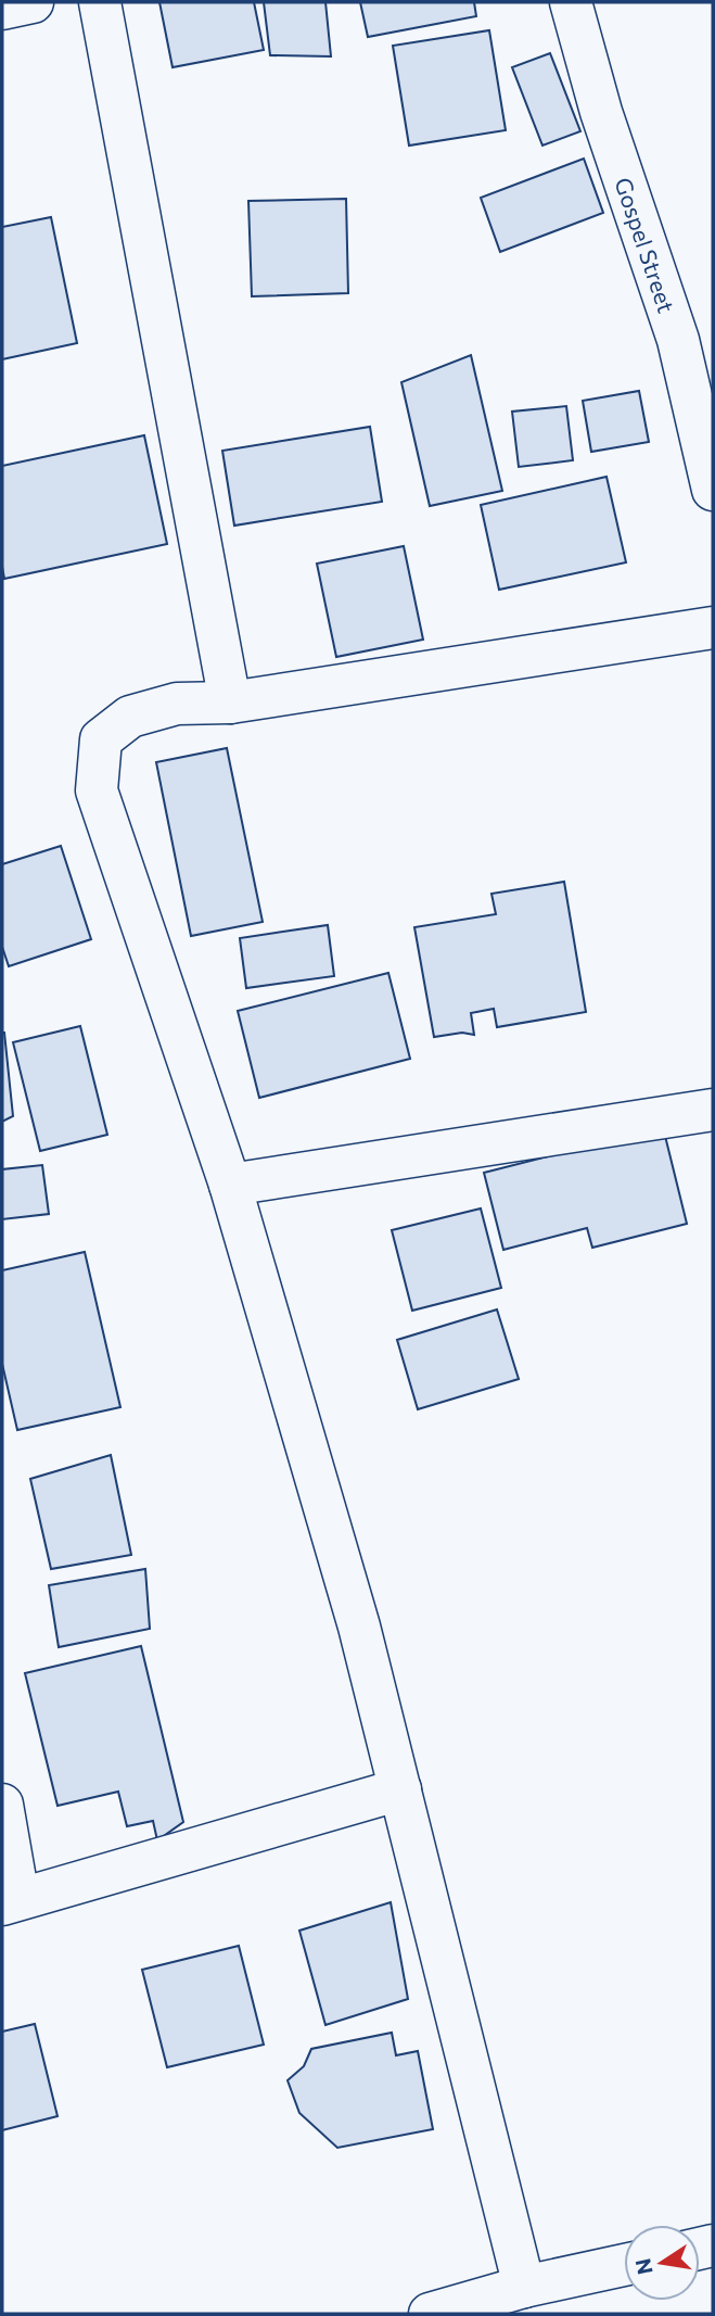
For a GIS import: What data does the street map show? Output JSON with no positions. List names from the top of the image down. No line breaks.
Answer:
{"streets":{"street":["Gospel Street"]},"north":"left"}
